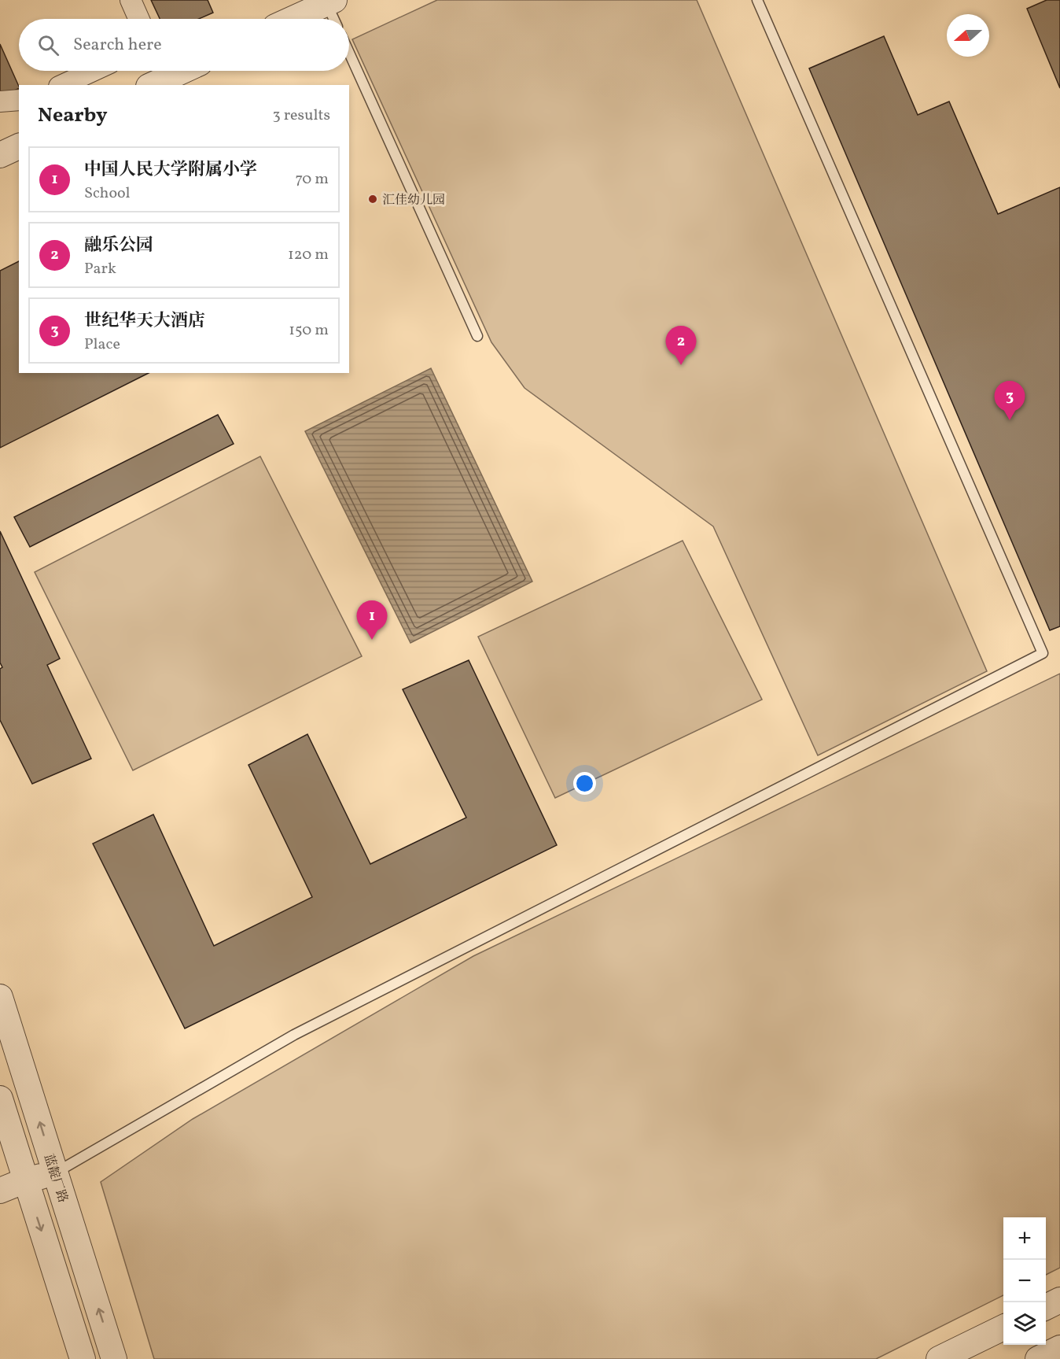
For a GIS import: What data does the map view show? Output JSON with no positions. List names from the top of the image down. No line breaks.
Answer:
{"streets":{"street":["蓝靛厂路"]},"places":["汇佳幼儿园"],"north":"left","page":{"search":"Search here","heading":["Nearby","3 results"],"list":[{"mark":"1","name":"中国人民大学附属小学","note":"School","value":"70 m"},{"mark":"2","name":"融乐公园","note":"Park","value":"120 m"},{"mark":"3","name":"世纪华天大酒店","note":"Place","value":"150 m"}],"pins":["2","3","1"],"map_buttons":["+","−"]}}
